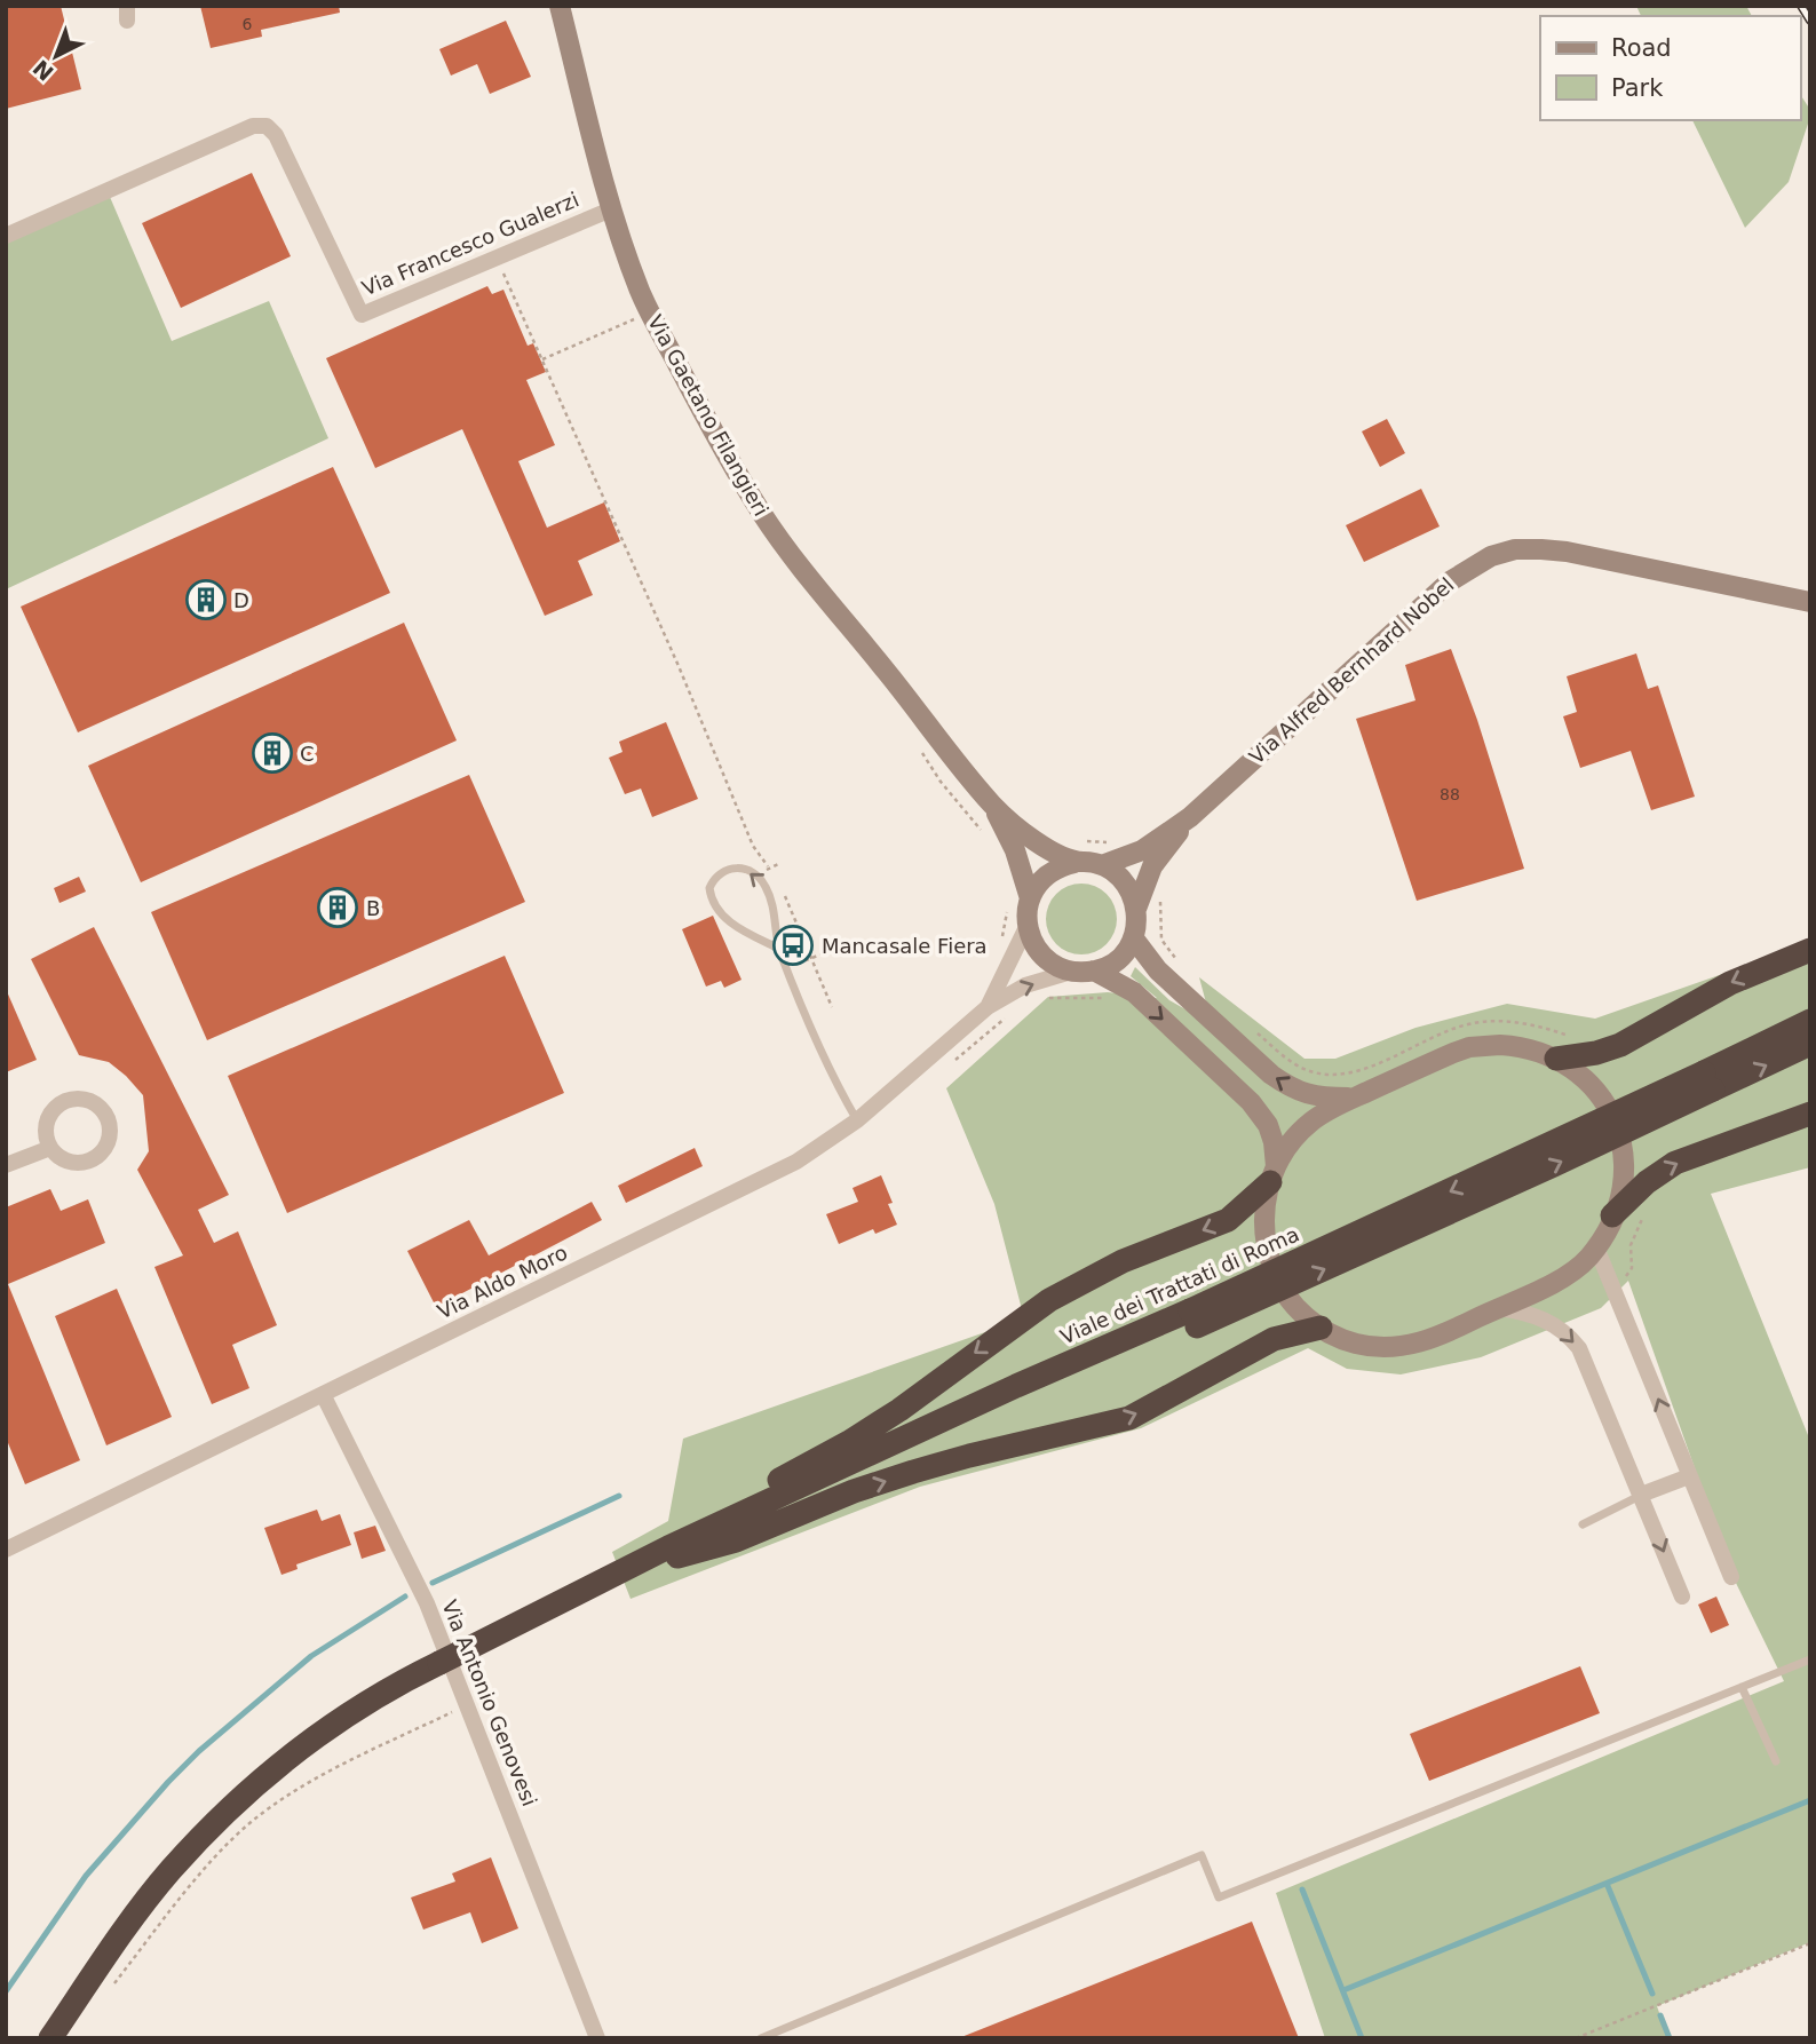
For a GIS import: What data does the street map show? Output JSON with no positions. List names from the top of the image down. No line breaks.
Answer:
{"streets":{"highway":["Viale dei Trattati di Roma"],"street":["Via Francesco Gualerzi","Via Gaetano Filangieri","Via Alfred Bernhard Nobel","Via Aldo Moro","Via Antonio Genovesi"]},"crossings":[["Via Francesco Gualerzi","Via Gaetano Filangieri"],["Via Gaetano Filangieri","Via Alfred Bernhard Nobel"],["Via Gaetano Filangieri","Via Aldo Moro"],["Via Alfred Bernhard Nobel","Via Aldo Moro"],["Via Aldo Moro","Via Antonio Genovesi"]],"places":{"building":["D","C","B"],"bus stop":["Mancasale Fiera"]},"house_numbers":["6","88"],"legend":["Road","Park"],"north":"bottom left"}
